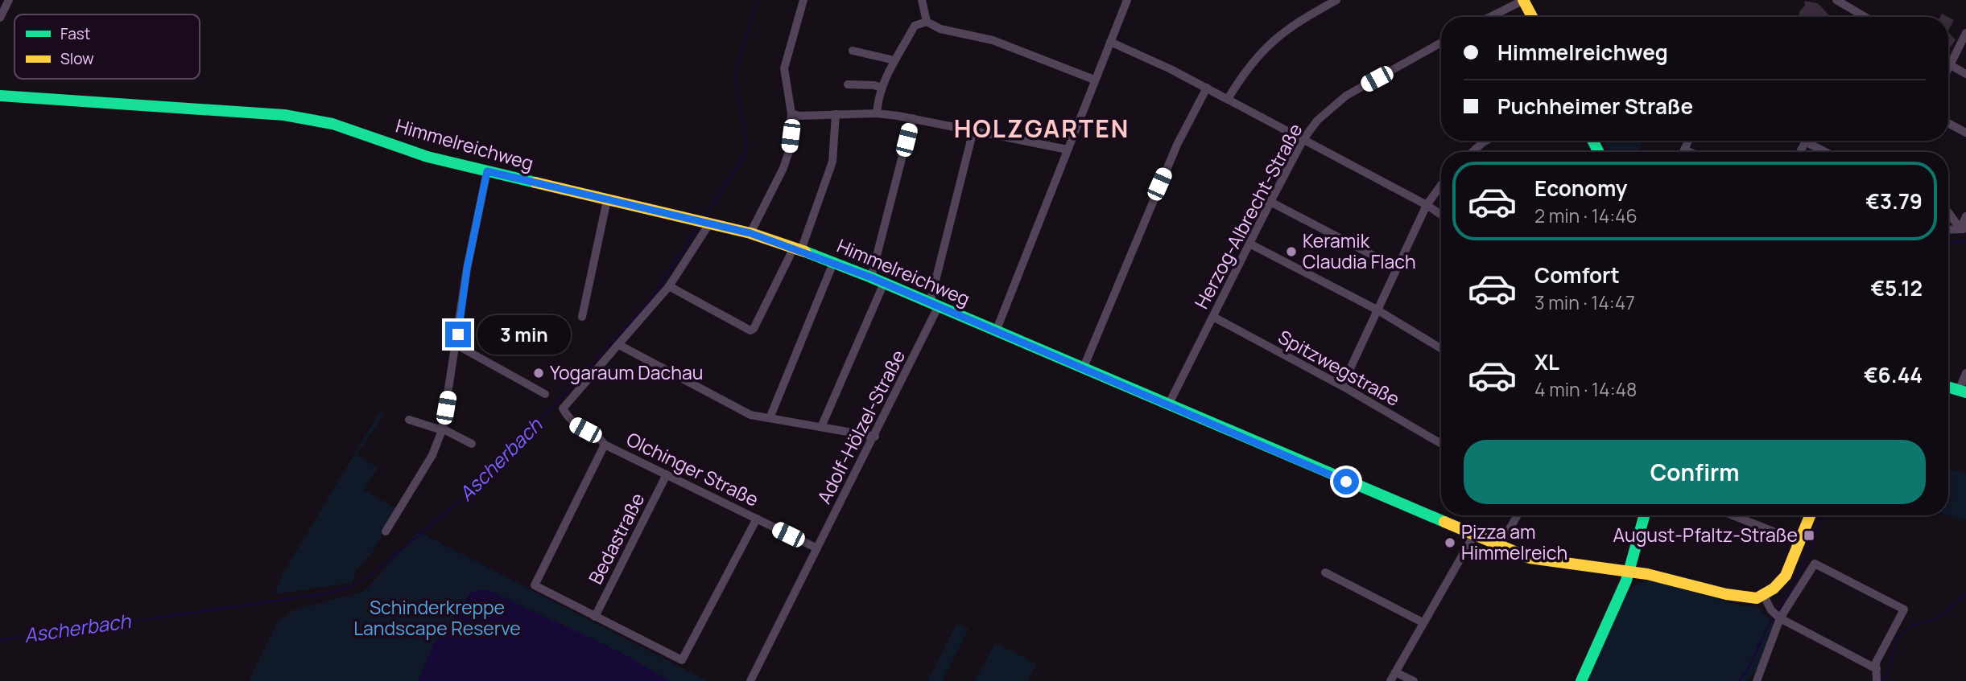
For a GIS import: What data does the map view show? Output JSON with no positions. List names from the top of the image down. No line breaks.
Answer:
{"streets":{"street":["Himmelreichweg","Herzog-Albrecht-Straße","Spitzwegstraße","Adolf-Hölzel-Straße","Olchinger Straße","Bedastraße"]},"crossings":[["Himmelreichweg","Herzog-Albrecht-Straße"],["Himmelreichweg","Adolf-Hölzel-Straße"],["Herzog-Albrecht-Straße","Spitzwegstraße"],["Adolf-Hölzel-Straße","Olchinger Straße"],["Olchinger Straße","Bedastraße"]],"districts":["HOLZGARTEN"],"water":["Ascherbach"],"parks":["Schinderkreppe Landscape Reserve"],"places":{"other":["Keramik Claudia Flach","Yogaraum Dachau","Pizza am Himmelreich"],"transit":["August-Pfaltz-Straße"]},"legend":["Fast","Slow"],"page":{"banner":["Himmelreichweg","Puchheimer Straße"],"list":[{"name":"Economy","note":"2 min · 14:46","value":"€3.79"},{"name":"Comfort","note":"3 min · 14:47","value":"€5.12"},{"name":"XL","note":"4 min · 14:48","value":"€6.44"}],"bubble":"3 min","buttons":"Confirm"}}
